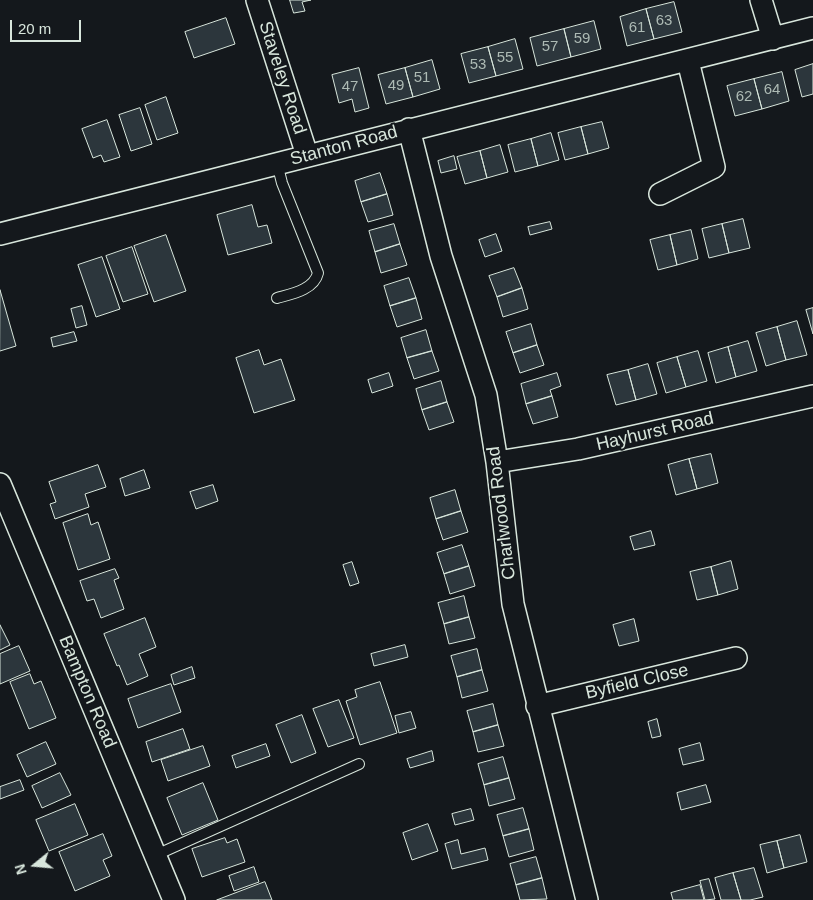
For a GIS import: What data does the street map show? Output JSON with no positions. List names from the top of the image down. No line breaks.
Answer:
{"streets":{"street":["Staveley Road","Stanton Road","Hayhurst Road","Charlwood Road","Byfield Close","Bampton Road"]},"crossings":[["Staveley Road","Stanton Road"],["Stanton Road","Charlwood Road"],["Hayhurst Road","Charlwood Road"],["Charlwood Road","Byfield Close"]],"house_numbers":["63","61","59","57","55","53","51","49","47","64","62"],"scale_bar":"20 m","north":"left"}
